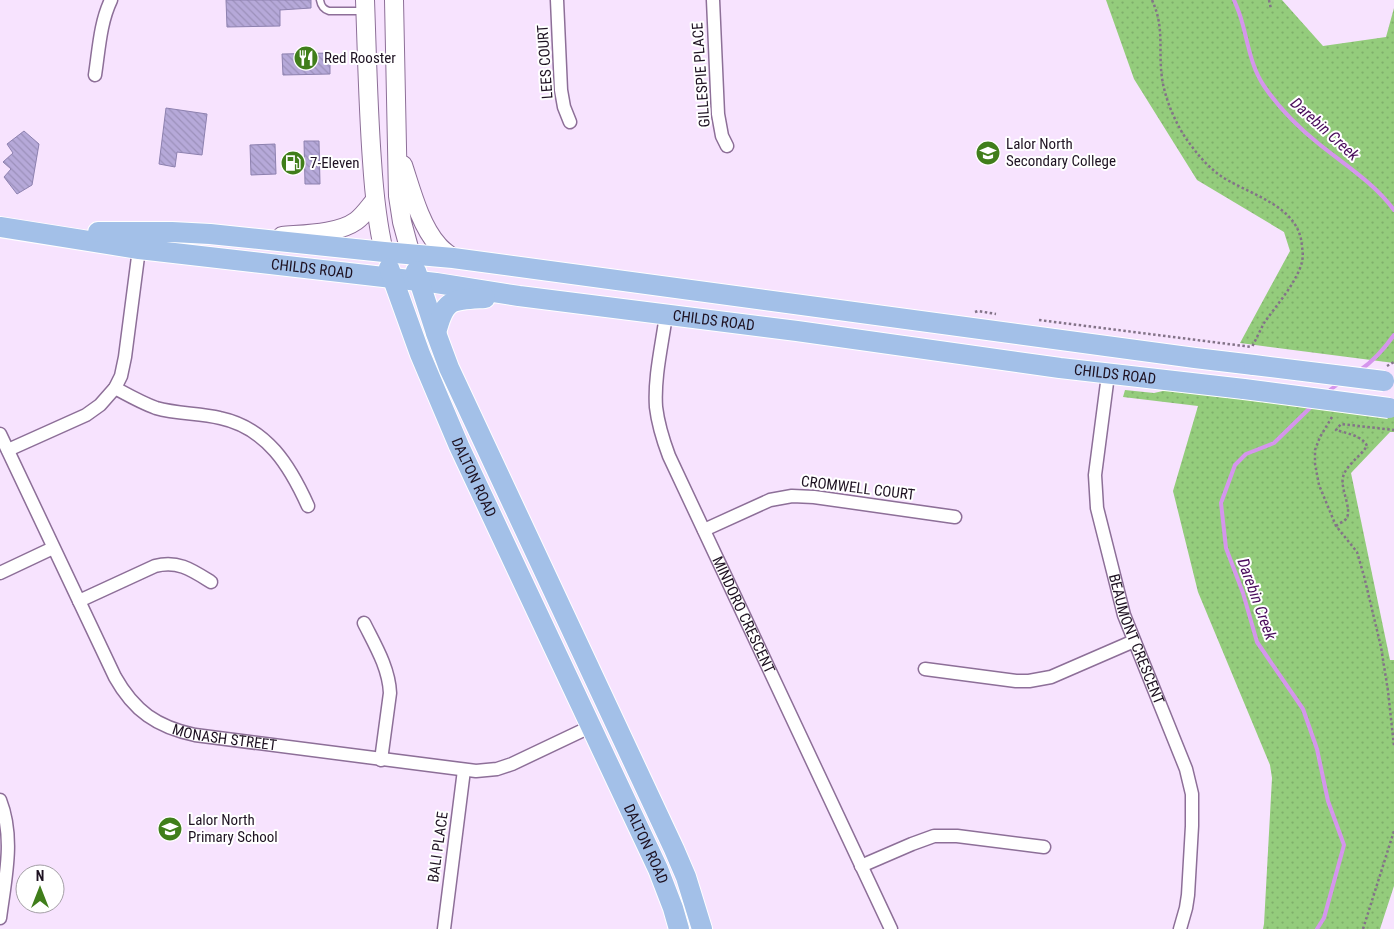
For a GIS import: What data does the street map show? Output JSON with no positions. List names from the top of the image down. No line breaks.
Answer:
{"streets":{"main road":["CHILDS ROAD","DALTON ROAD","MINDORO CRESCENT","BEAUMONT CRESCENT","MONASH STREET"],"street":["LEES COURT","GILLESPIE PLACE","CROMWELL COURT","BALI PLACE"]},"crossings":[["CHILDS ROAD","DALTON ROAD"],["CHILDS ROAD","MINDORO CRESCENT"],["CHILDS ROAD","BEAUMONT CRESCENT"],["DALTON ROAD","MONASH STREET"],["CROMWELL COURT","MINDORO CRESCENT"],["MONASH STREET","BALI PLACE"]],"water":["Darebin Creek"],"places":{"restaurant":["Red Rooster"],"school or university":["Lalor North Secondary College","Lalor North Primary School"],"fuel station":["7-Eleven"]},"north":"top"}
